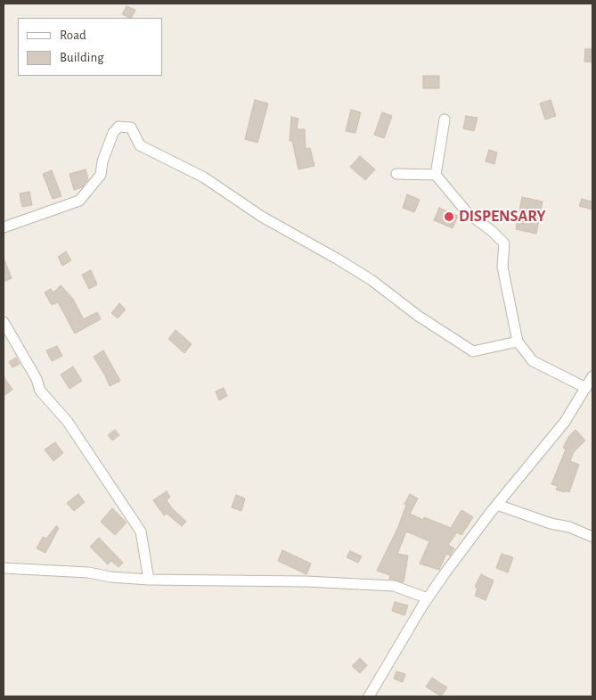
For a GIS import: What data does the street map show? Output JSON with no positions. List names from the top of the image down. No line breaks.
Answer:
{"places":["DISPENSARY"],"legend":["Road","Building"]}
